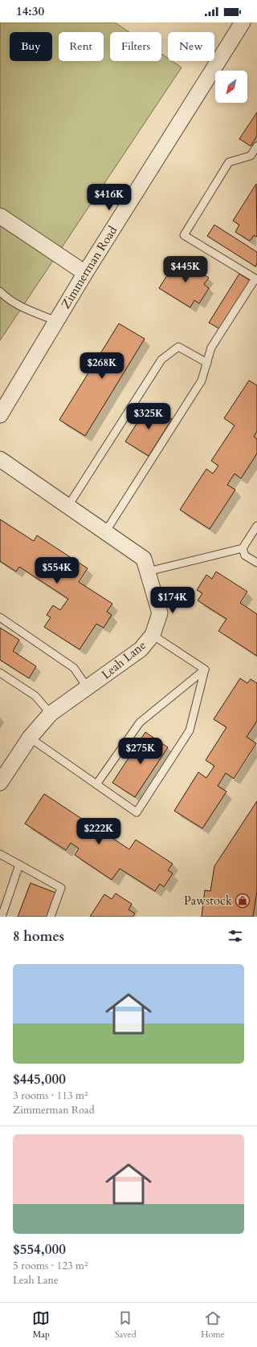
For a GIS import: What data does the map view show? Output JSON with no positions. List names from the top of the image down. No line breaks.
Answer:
{"streets":{"street":["Zimmerman Road","Leah Lane"]},"places":{"shop":["Pawstock"]},"north":"bottom left","page":{"status":"14:30","chip":["Buy","Rent","Filters","New"],"price":["$416K","$445K","$268K","$325K","$554K","$174K","$275K","$222K"],"heading":"8 homes","list":[{"name":"$445,000","note":"3 rooms · 113 m² · Zimmerman Road"},{"name":"$554,000","note":"5 rooms · 123 m² · Leah Lane"}],"tabs":["Map","Saved","Home"]}}
